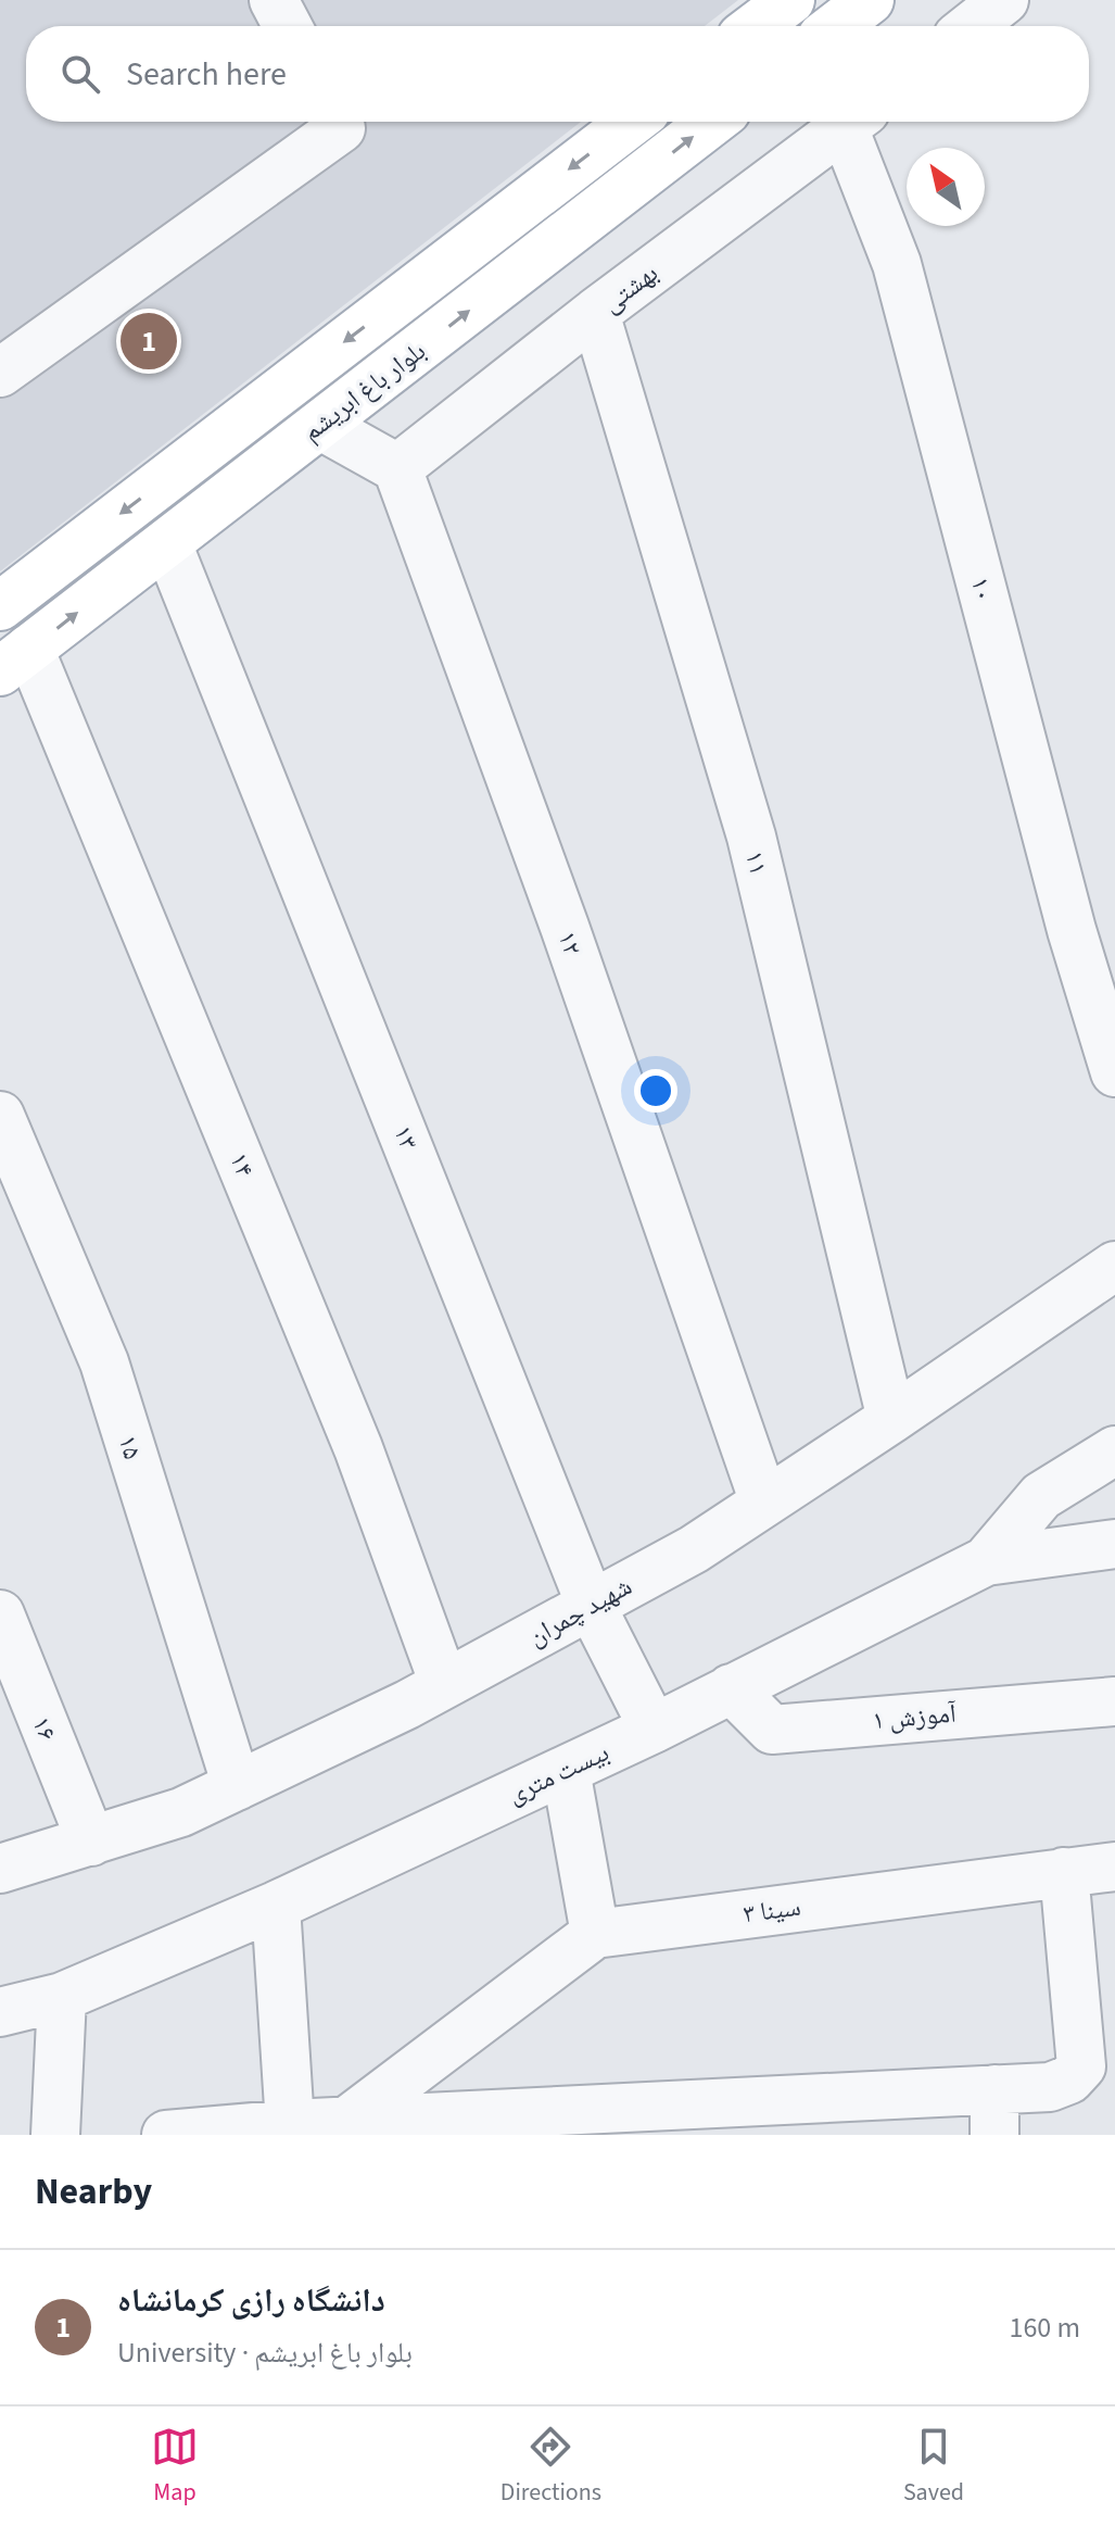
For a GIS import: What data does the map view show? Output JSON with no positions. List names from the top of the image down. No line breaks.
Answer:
{"streets":{"main road":["بلوار باغ ابریشم"],"street":["بهشتی","۱۰","۱۱","۱۲","۱۳","۱۴","۱۵","شهید چمران","آموزش ۱","۱۶","بیست متری","سینا ۳"]},"crossings":[["بهشتی","۱۱"],["بهشتی","۱۲"],["بلوار باغ ابریشم","۱۳"],["بلوار باغ ابریشم","۱۴"],["۱۱","شهید چمران"],["۱۲","شهید چمران"],["۱۳","شهید چمران"],["۱۳","بیست متری"],["۱۴","شهید چمران"],["۱۵","شهید چمران"],["شهید چمران","۱۶"],["آموزش ۱","بیست متری"]],"north":"top left","page":{"search":"Search here","pins":"1","heading":"Nearby","list":[{"mark":"1","name":"دانشگاه رازی کرمانشاه","note":"University · بلوار باغ ابریشم","value":"160 m"}],"nav":["Map","Directions","Saved"]}}
